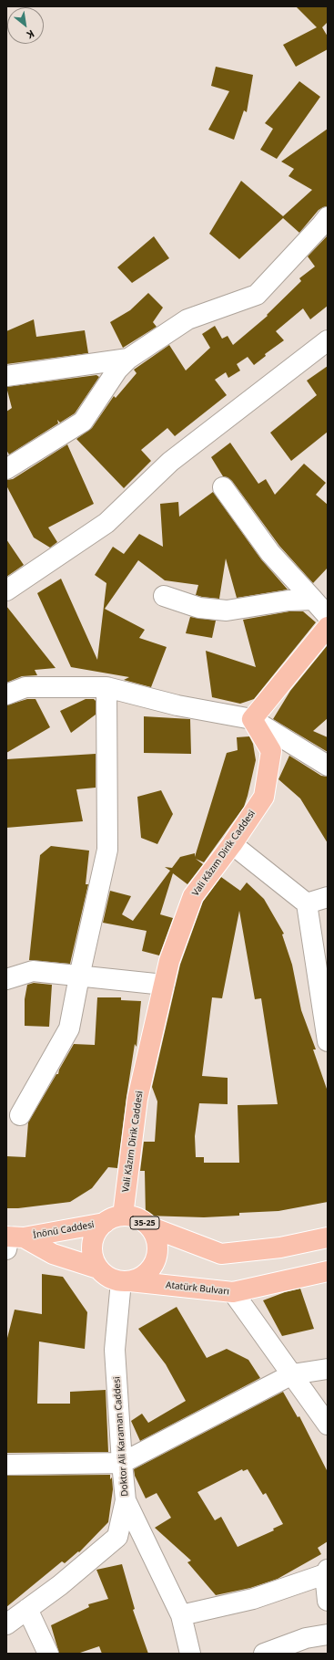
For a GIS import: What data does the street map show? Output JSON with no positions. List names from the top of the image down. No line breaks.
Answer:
{"streets":{"main road":["Vali Kâzım Dirik Caddesi","35-25","İnönü Caddesi","Atatürk Bulvarı"],"street":["Doktor Ali Karaman Caddesi"]},"crossings":[["Vali Kâzım Dirik Caddesi","35-25"],["Vali Kâzım Dirik Caddesi","İnönü Caddesi"],["Vali Kâzım Dirik Caddesi","Atatürk Bulvarı"],["Vali Kâzım Dirik Caddesi","Doktor Ali Karaman Caddesi"],["35-25","İnönü Caddesi"],["35-25","Atatürk Bulvarı"],["35-25","Doktor Ali Karaman Caddesi"],["İnönü Caddesi","Atatürk Bulvarı"],["İnönü Caddesi","Doktor Ali Karaman Caddesi"],["Atatürk Bulvarı","Doktor Ali Karaman Caddesi"]],"north":"bottom right"}
